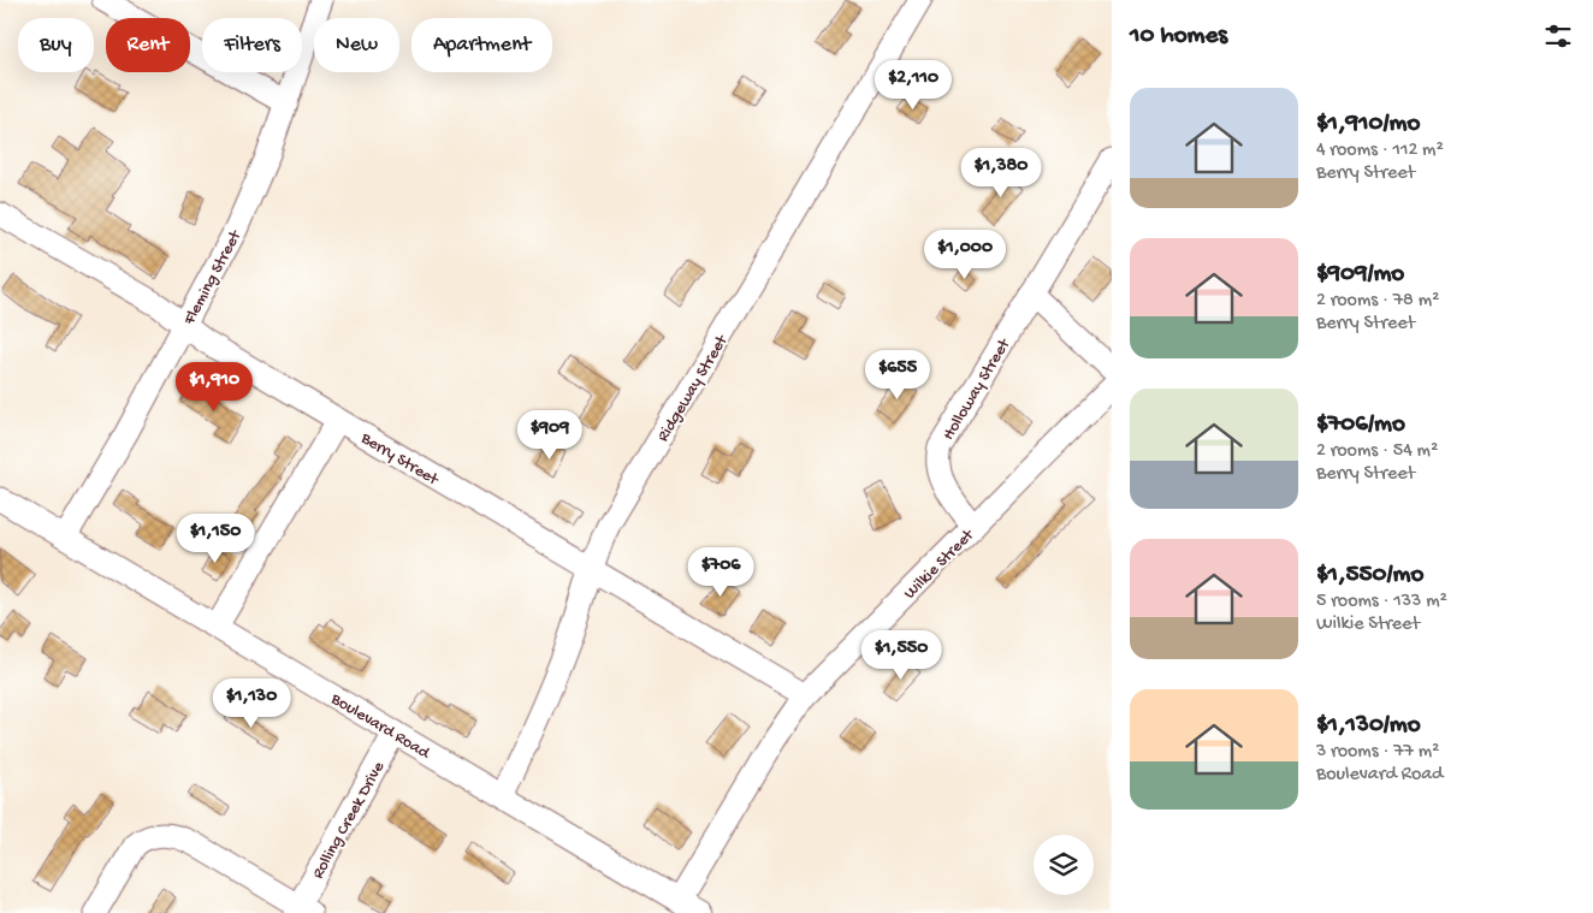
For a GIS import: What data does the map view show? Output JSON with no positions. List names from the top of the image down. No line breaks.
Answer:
{"streets":{"street":["Fleming Street","Ridgeway Street","Holloway Street","Berry Street","Wilkie Street","Boulevard Road","Rolling Creek Drive"]},"crossings":[["Fleming Street","Berry Street"],["Fleming Street","Boulevard Road"],["Ridgeway Street","Berry Street"],["Ridgeway Street","Boulevard Road"],["Holloway Street","Wilkie Street"],["Berry Street","Wilkie Street"],["Wilkie Street","Boulevard Road"],["Boulevard Road","Rolling Creek Drive"]],"page":{"heading":"10 homes","chip":["Buy","Rent","Filters","New","Apartment"],"price":["$2,110","$1,380","$1,000","$655","$1,910","$909","$1,150","$706","$1,550","$1,130"],"list":[{"name":"$1,910/mo","note":"4 rooms · 112 m² · Berry Street"},{"name":"$909/mo","note":"2 rooms · 78 m² · Berry Street"},{"name":"$706/mo","note":"2 rooms · 54 m² · Berry Street"},{"name":"$1,550/mo","note":"5 rooms · 133 m² · Wilkie Street"},{"name":"$1,130/mo","note":"3 rooms · 77 m² · Boulevard Road"}]}}
